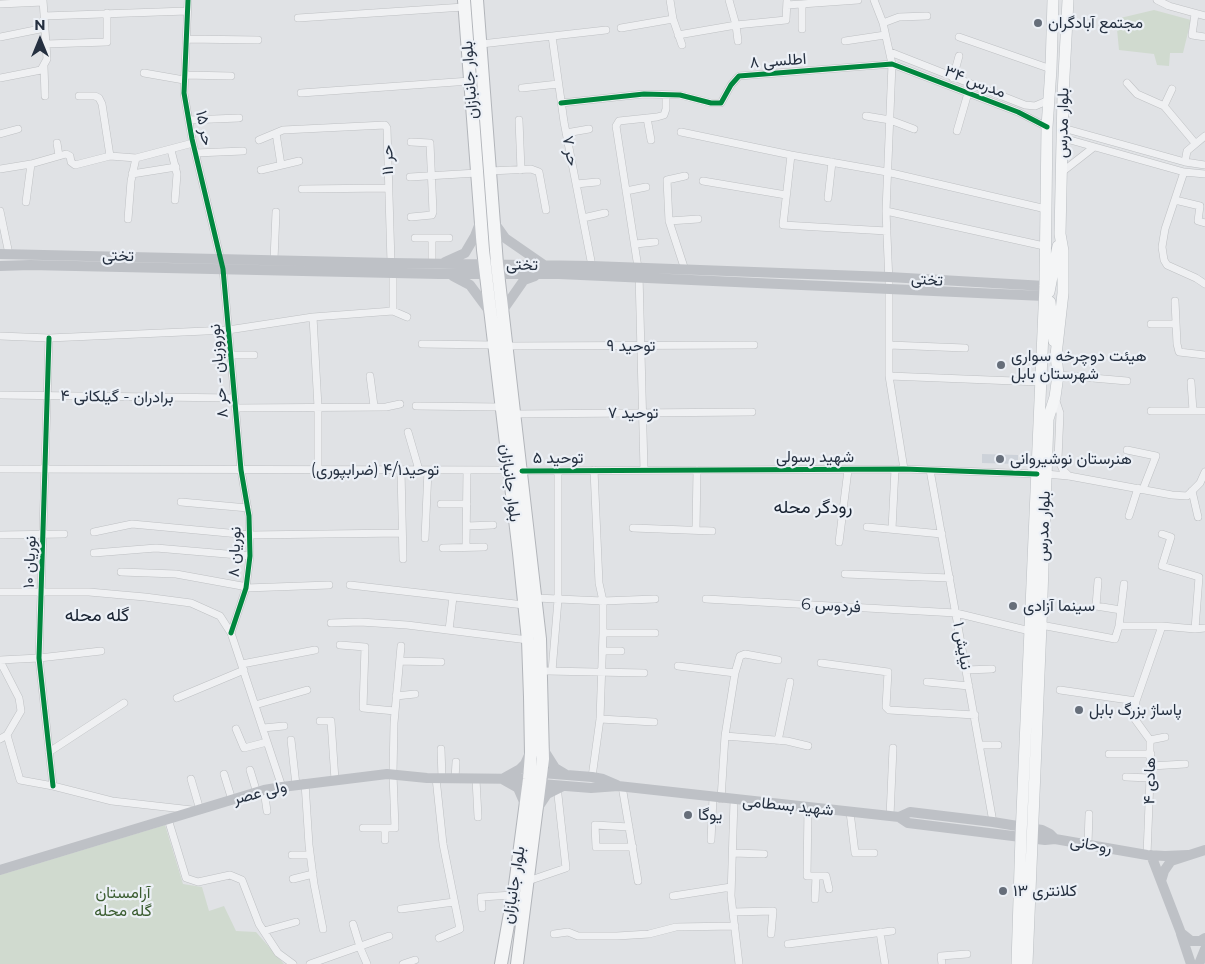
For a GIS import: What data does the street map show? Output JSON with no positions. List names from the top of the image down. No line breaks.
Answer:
{"streets":{"highway":["بلوار جانبازان"],"main road":["بلوار مدرس","تختی","ولی عصر","شهید بسطامی","روحانی"],"street":["اطلسی ۸","مدرس ۳۴","حر ۱۵","حر ۷","حر ۱۱","توحید ۹","نوروزیان - حر ۸","برادران - گیلکانی ۴","توحید ۷","شهید رسولی","توحید ۵","توحید۴/۱ (ضرابپوری)","نوریان ۸","نوریان ۱۰","فردوس 6","نیایش ۱","هادی ۴"]},"crossings":[["اطلسی ۸","مدرس ۳۴"],["اطلسی ۸","حر ۷"],["بلوار جانبازان","تختی"],["بلوار جانبازان","توحید ۹"],["بلوار جانبازان","توحید ۷"],["بلوار جانبازان","توحید ۵"],["بلوار جانبازان","توحید۴/۱ (ضرابپوری)"],["بلوار جانبازان","ولی عصر"],["مدرس ۳۴","بلوار مدرس"],["بلوار مدرس","تختی"],["بلوار مدرس","شهید رسولی"],["بلوار مدرس","فردوس 6"],["بلوار مدرس","شهید بسطامی"],["بلوار مدرس","روحانی"],["حر ۱۵","تختی"],["حر ۱۵","نوروزیان - حر ۸"],["حر ۷","تختی"],["حر ۱۱","تختی"],["تختی","نوروزیان - حر ۸"],["نوروزیان - حر ۸","برادران - گیلکانی ۴"],["نوروزیان - حر ۸","توحید۴/۱ (ضرابپوری)"],["نوروزیان - حر ۸","نوریان ۸"],["برادران - گیلکانی ۴","نوریان ۱۰"],["شهید رسولی","توحید ۵"],["شهید رسولی","نیایش ۱"],["توحید ۵","توحید۴/۱ (ضرابپوری)"],["توحید۴/۱ (ضرابپوری)","نوریان ۸"],["توحید۴/۱ (ضرابپوری)","نوریان ۱۰"],["فردوس 6","نیایش ۱"],["نیایش ۱","شهید بسطامی"],["هادی ۴","روحانی"],["شهید بسطامی","روحانی"]],"districts":["رودگر محله","گله محله"],"parks":["آرامستان گله محله"],"places":["مجتمع آبادگران","هیئت دوچرخه سواری شهرستان بابل","هنرستان نوشیروانی","سینما آزادی","پاساژ بزرگ بابل","یوگا","کلانتری ۱۳"],"north":"top"}
